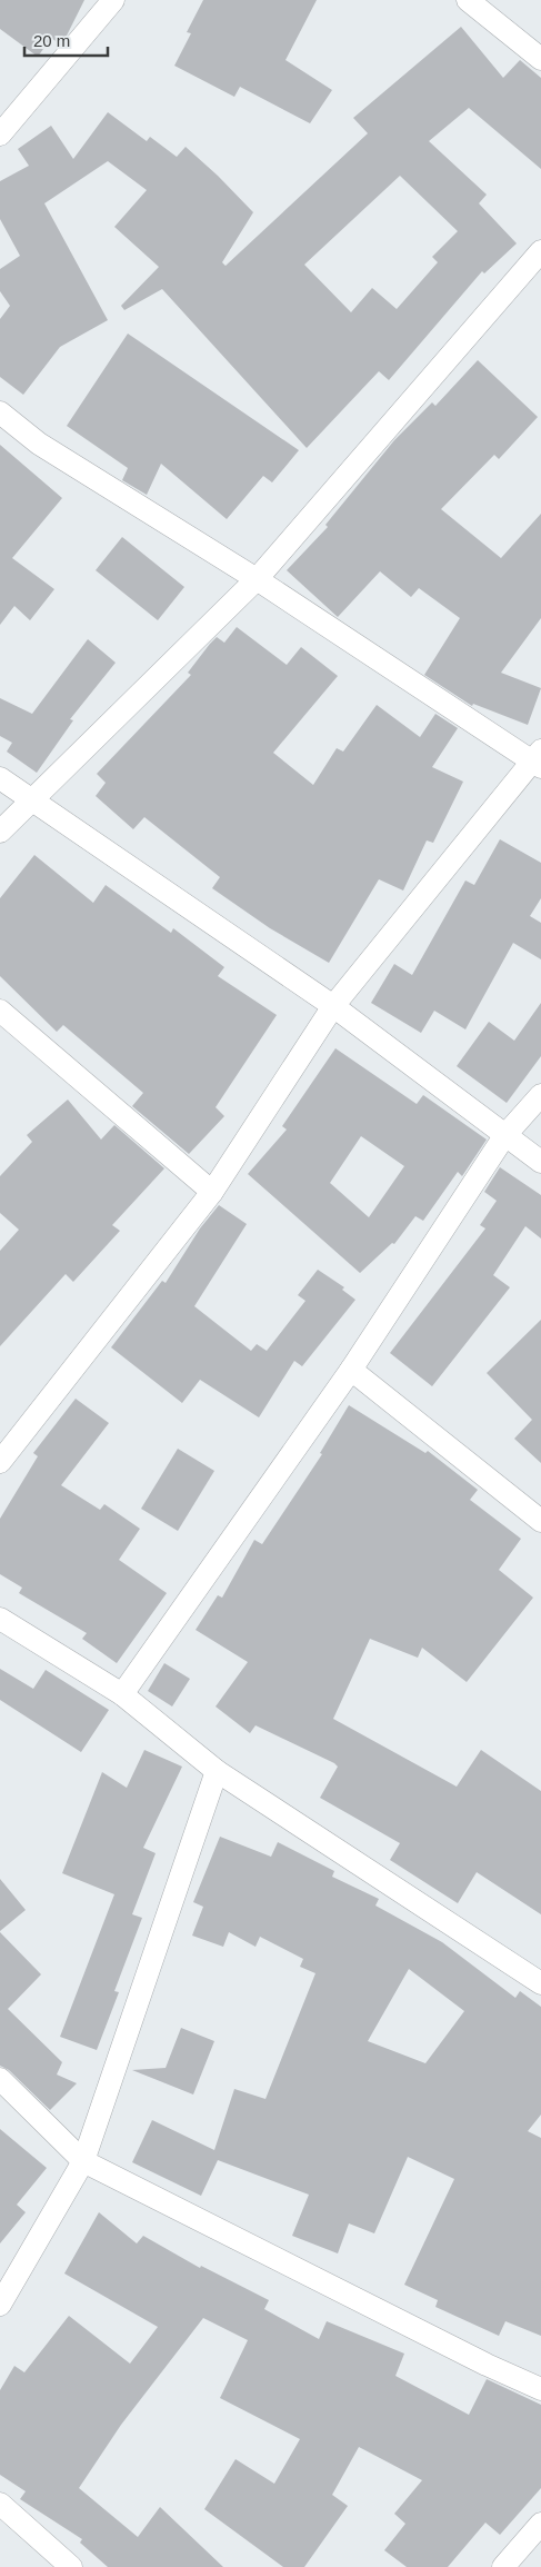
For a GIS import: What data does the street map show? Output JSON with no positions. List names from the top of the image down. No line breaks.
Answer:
{"scale_bar":"20 m"}
